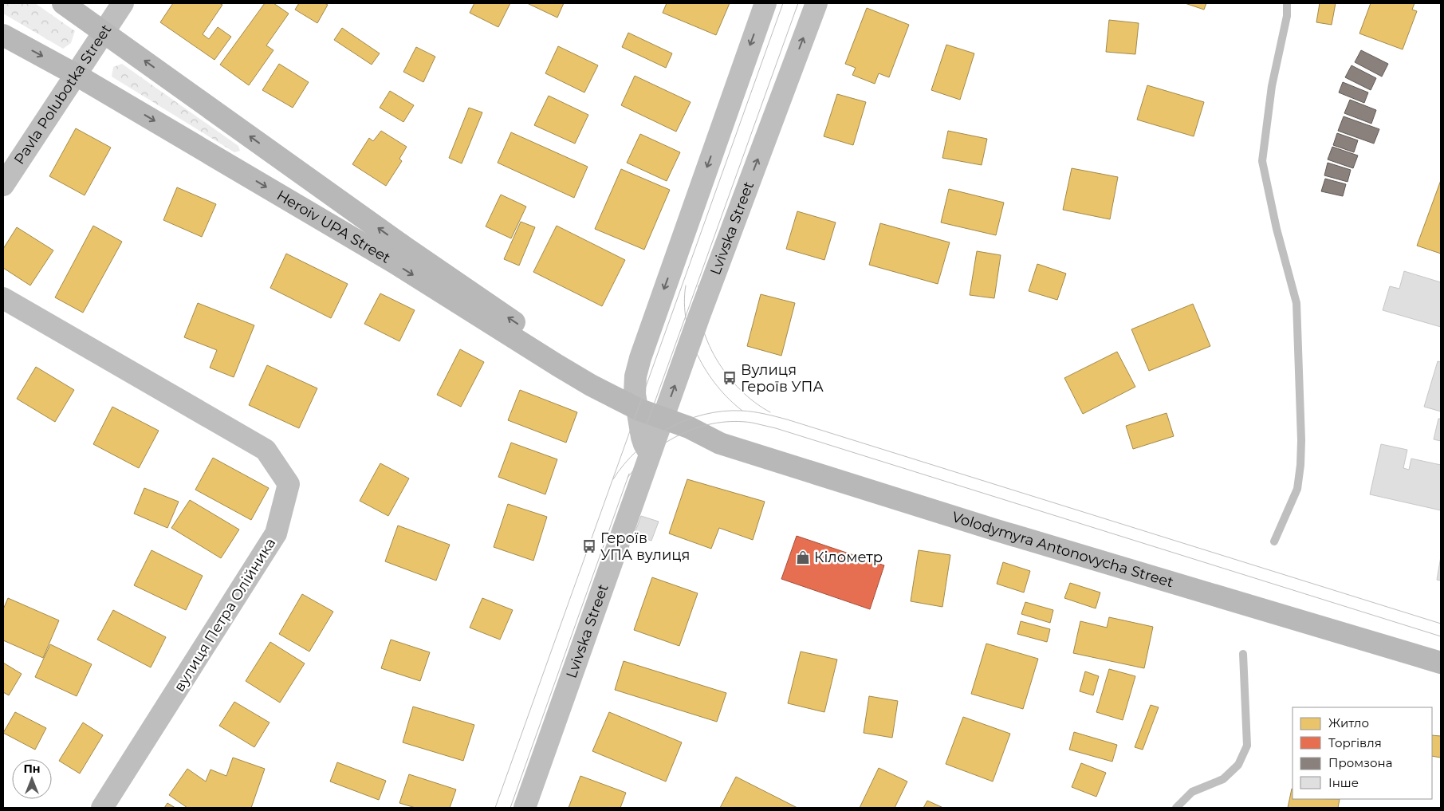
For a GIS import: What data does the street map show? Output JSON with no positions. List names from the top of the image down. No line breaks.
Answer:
{"streets":{"street":["Pavla Polubotka Street","Heroiv UPA Street","Lvivska Street","Volodymyra Antonovycha Street","вулиця Петра Олійника"]},"crossings":[["Pavla Polubotka Street","Heroiv UPA Street"],["Heroiv UPA Street","Lvivska Street"],["Heroiv UPA Street","Volodymyra Antonovycha Street"],["Lvivska Street","Volodymyra Antonovycha Street"]],"places":{"bus stop":["Вулиця Героїв УПА","Героїв УПА вулиця"],"shop":["Кілометр"]},"legend":["Житло","Торгівля","Промзона","Інше"],"north":"top"}
